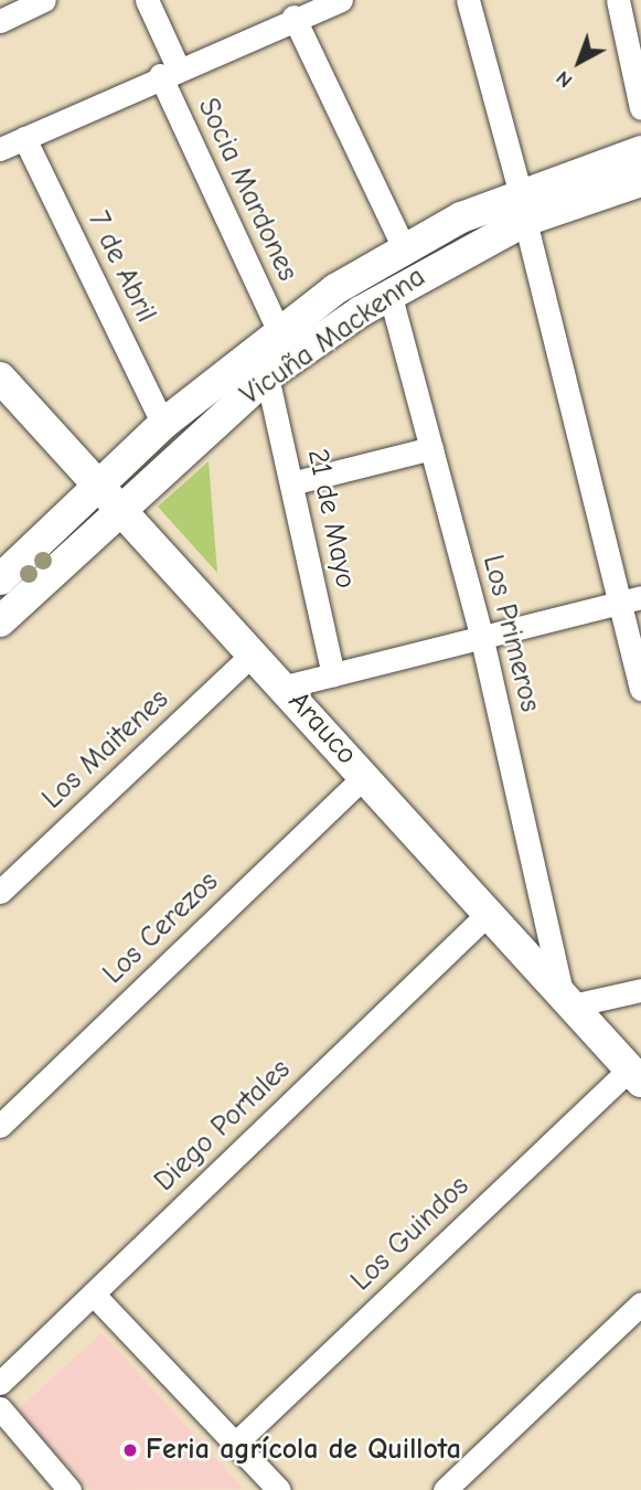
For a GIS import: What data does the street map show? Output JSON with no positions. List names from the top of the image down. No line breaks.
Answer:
{"streets":{"main road":["Vicuña Mackenna","Arauco"],"street":["Socia Mardones","7 de Abril","21 de Mayo","Los Primeros","Los Maitenes","Los Cerezos","Diego Portales","Los Guindos"]},"crossings":[["Socia Mardones","Vicuña Mackenna"],["7 de Abril","Vicuña Mackenna"],["Vicuña Mackenna","21 de Mayo"],["Vicuña Mackenna","Los Primeros"],["Vicuña Mackenna","Arauco"],["Los Primeros","Arauco"],["Arauco","Los Maitenes"],["Arauco","Los Cerezos"],["Arauco","Diego Portales"],["Arauco","Los Guindos"]],"places":["Feria agrícola de Quillota"],"north":"bottom left"}
